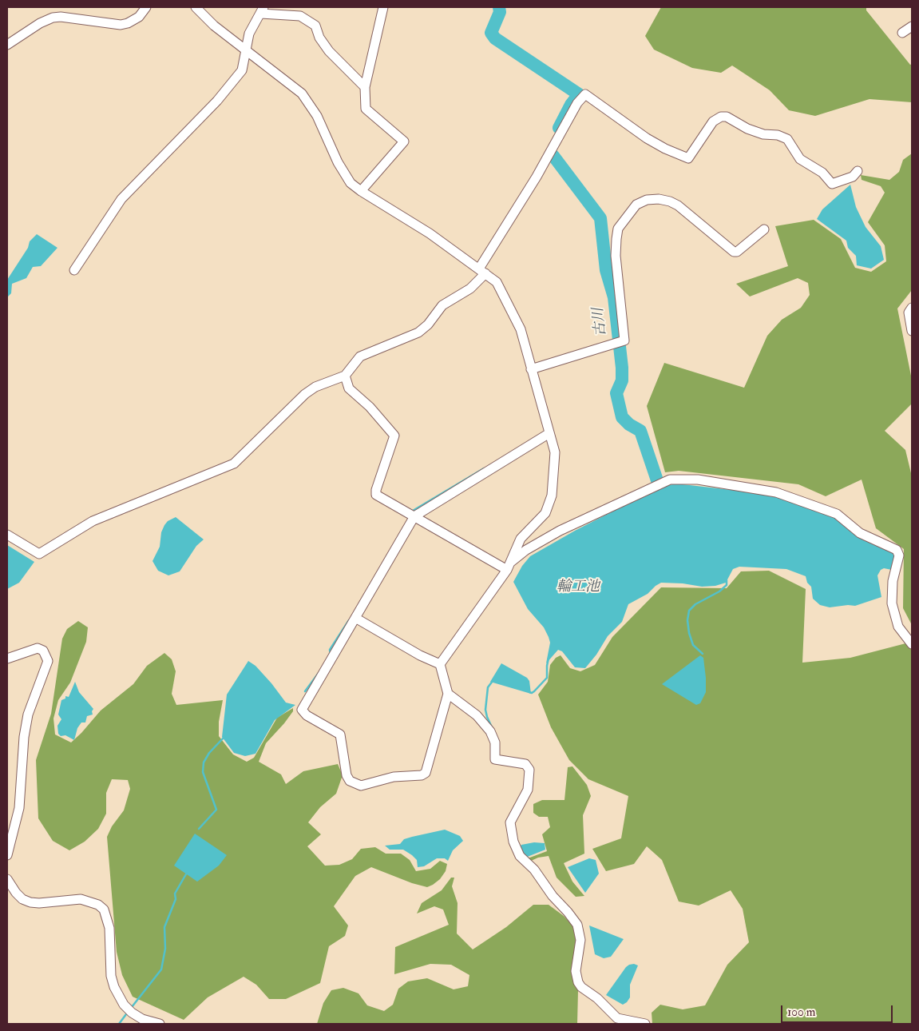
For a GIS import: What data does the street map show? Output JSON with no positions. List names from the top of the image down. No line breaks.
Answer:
{"water":["古川","輪工池"],"scale_bar":"100 m"}
